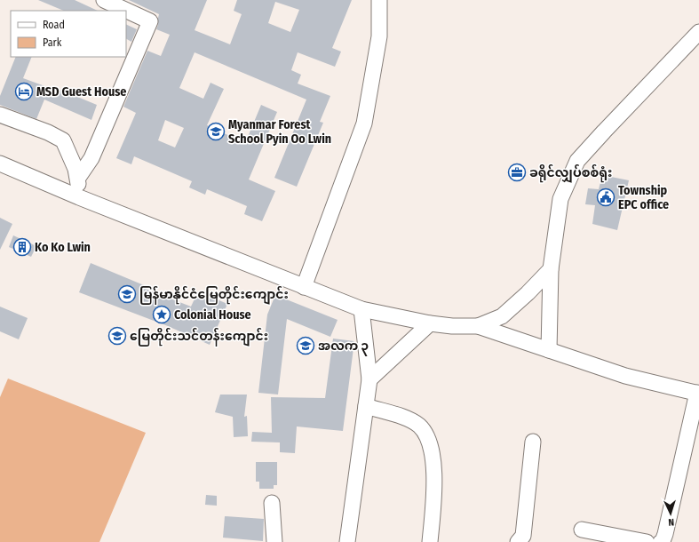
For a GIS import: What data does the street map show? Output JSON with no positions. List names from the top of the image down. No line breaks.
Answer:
{"places":{"hotel":["MSD Guest House"],"school or university":["Myanmar Forest School Pyin Oo Lwin","မြန်မာနိုင်ငံမြေတိုင်းကျောင်း","မြေတိုင်းသင်တန်းကျောင်း","အလက ၃"],"office":["ခရိုင်လျှပ်စစ်ရုံး"],"public building":["Township EPC office"],"building":["Ko Ko Lwin"],"place":["Colonial House"]},"legend":["Road","Park"],"north":"bottom"}
